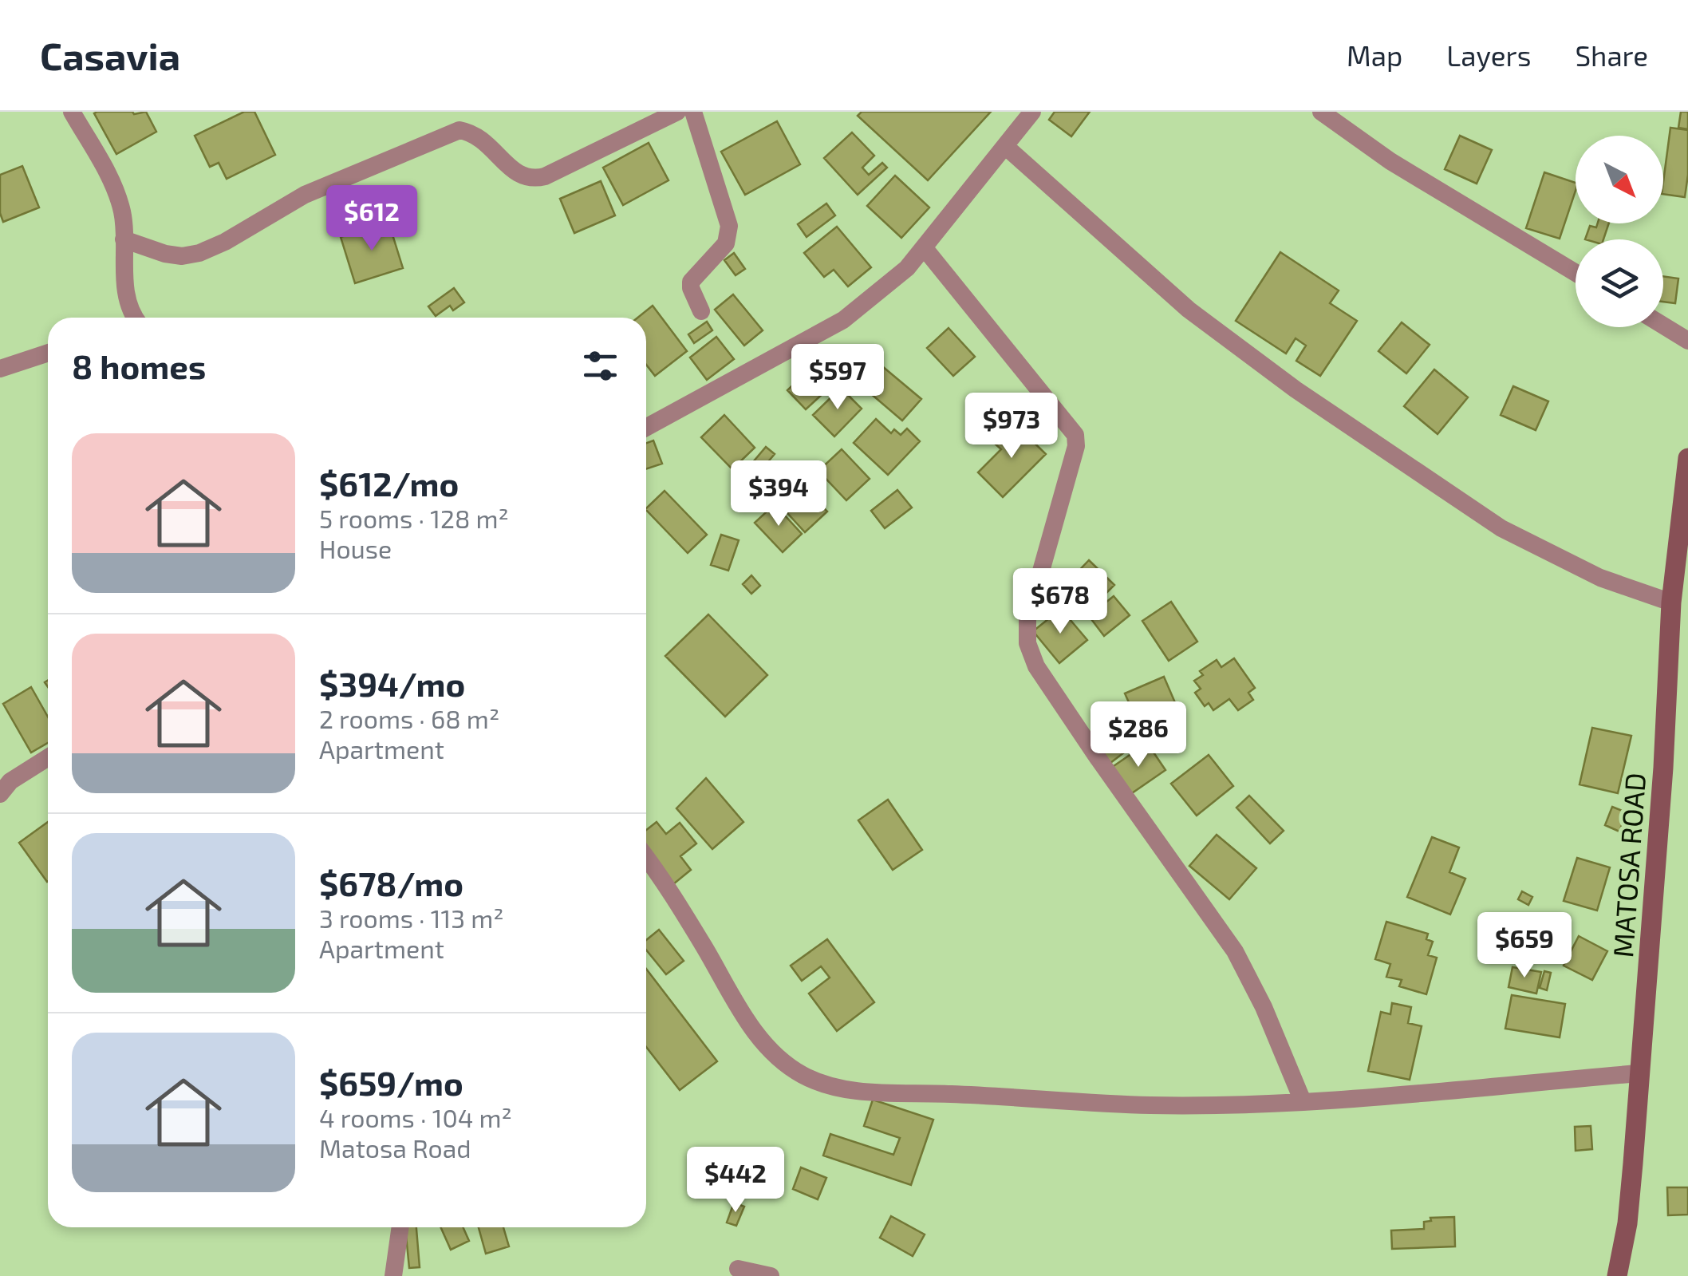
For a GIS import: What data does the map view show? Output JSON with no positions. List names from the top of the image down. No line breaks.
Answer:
{"streets":{"street":["MATOSA ROAD"]},"north":"bottom right","page":{"header":"Casavia","nav":["Map","Layers","Share"],"price":["$612","$597","$973","$394","$678","$286","$659","$442"],"heading":"8 homes","list":[{"name":"$612/mo","note":"5 rooms · 128 m² · House"},{"name":"$394/mo","note":"2 rooms · 68 m² · Apartment"},{"name":"$678/mo","note":"3 rooms · 113 m² · Apartment"},{"name":"$659/mo","note":"4 rooms · 104 m² · Matosa Road"}]}}
